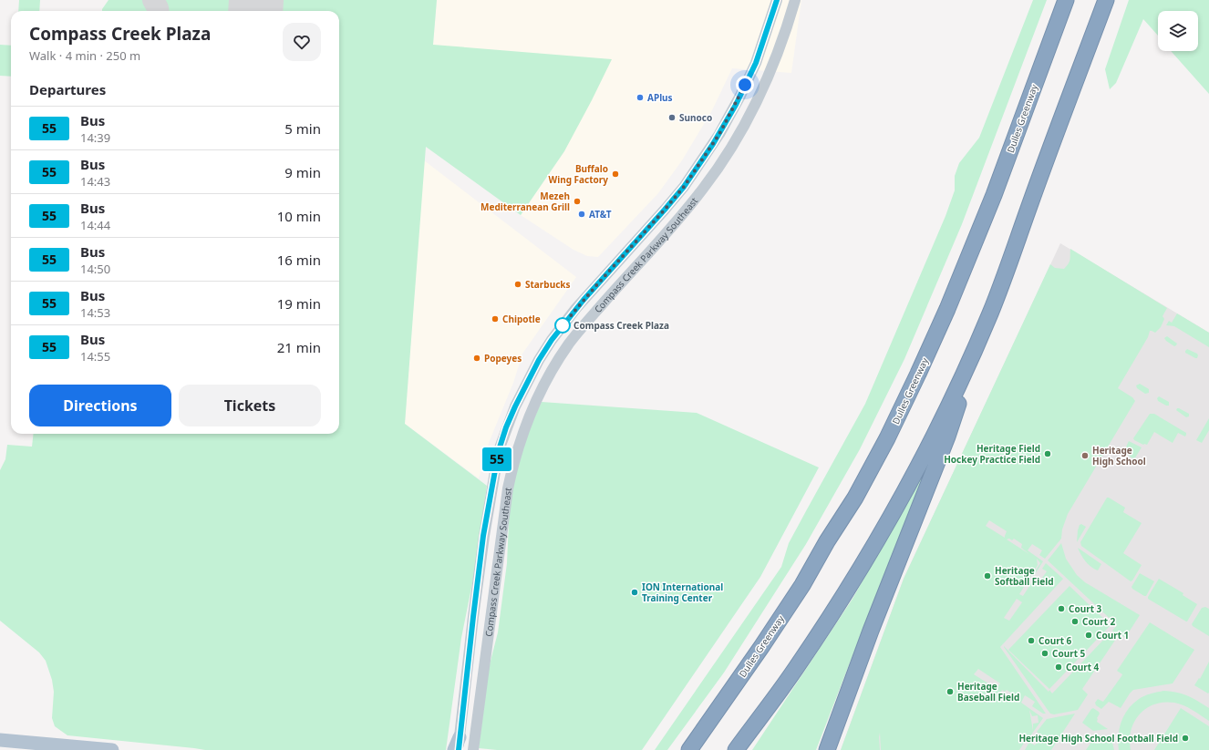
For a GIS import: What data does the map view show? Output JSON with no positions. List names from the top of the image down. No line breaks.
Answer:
{"streets":{"highway":["Dulles Greenway"],"street":["Compass Creek Parkway Southeast"]},"places":["APlus","Sunoco","Buffalo Wing Factory","Mezeh Mediterranean Grill","AT&T","Starbucks","Chipotle","Compass Creek Plaza","Popeyes","Heritage Field Hockey Practice Field","Heritage High School","Heritage Softball Field","ION International Training Center","Court 3","Court 2","Court 1","Court 6","Court 5","Court 4","Heritage Baseball Field","Heritage High School Football Field"],"lines":["bus line 55"],"page":{"on_map":"55","heading":[["Compass Creek Plaza","Walk · 4 min · 250 m"],"Departures"],"list":[{"mark":"55","name":"Bus","note":"14:39","value":"5 min"},{"mark":"55","name":"Bus","note":"14:43","value":"9 min"},{"mark":"55","name":"Bus","note":"14:44","value":"10 min"},{"mark":"55","name":"Bus","note":"14:50","value":"16 min"},{"mark":"55","name":"Bus","note":"14:53","value":"19 min"},{"mark":"55","name":"Bus","note":"14:55","value":"21 min"}],"buttons":["Directions","Tickets"]}}
